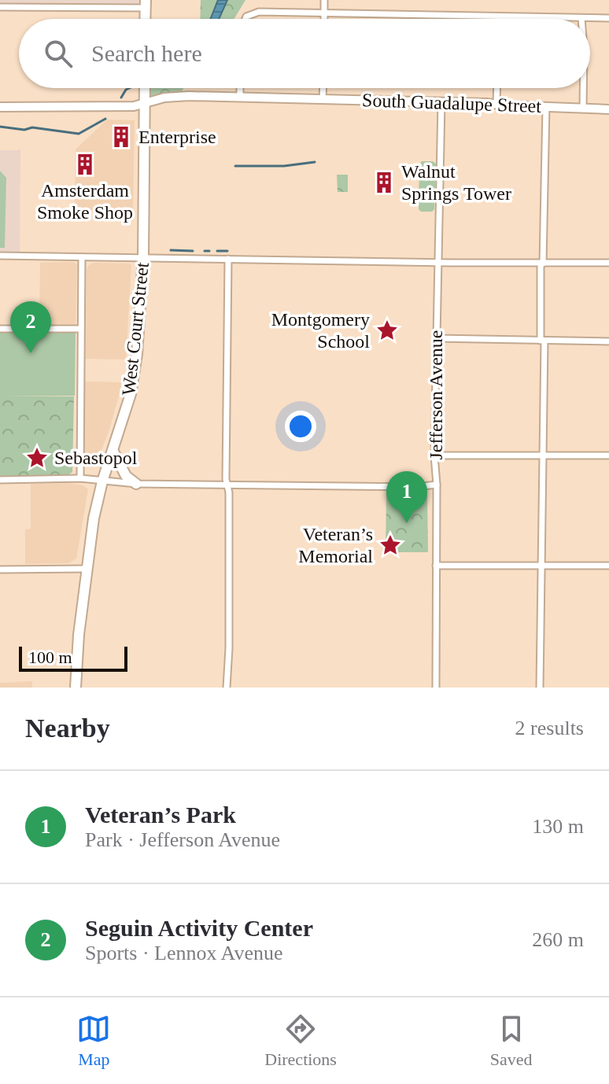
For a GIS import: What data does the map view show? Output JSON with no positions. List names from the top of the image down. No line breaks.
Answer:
{"streets":{"main road":["West Court Street"],"street":["South Guadalupe Street","Jefferson Avenue"]},"crossings":[["South Guadalupe Street","West Court Street"],["South Guadalupe Street","Jefferson Avenue"]],"places":{"building":["Enterprise","Amsterdam Smoke Shop","Walnut Springs Tower"],"place":["Montgomery School","Sebastopol","Veteran’s Memorial"]},"scale_bar":"100 m","page":{"search":"Search here","pins":["2","1"],"scale":"100 m","heading":["Nearby","2 results"],"list":[{"mark":"1","name":"Veteran’s Park","note":"Park · Jefferson Avenue","value":"130 m"},{"mark":"2","name":"Seguin Activity Center","note":"Sports · Lennox Avenue","value":"260 m"}],"nav":["Map","Directions","Saved"]}}
